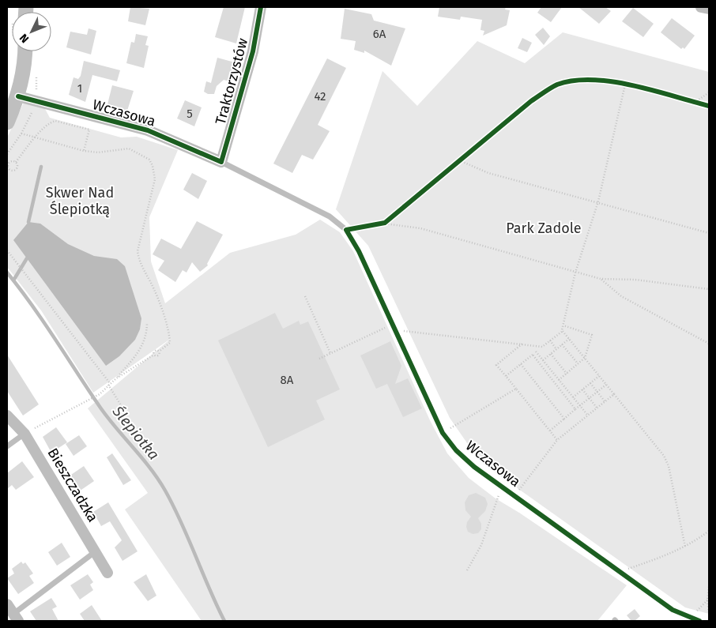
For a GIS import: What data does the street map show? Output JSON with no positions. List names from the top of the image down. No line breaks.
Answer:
{"streets":{"street":["Traktorzystów","Wczasowa","Bieszczadzka"]},"crossings":[["Traktorzystów","Wczasowa"]],"water":["Ślepiotka"],"parks":["Skwer Nad Ślepiotką","Park Zadole"],"house_numbers":["6A","1","42","5","8A"],"north":"bottom left"}
